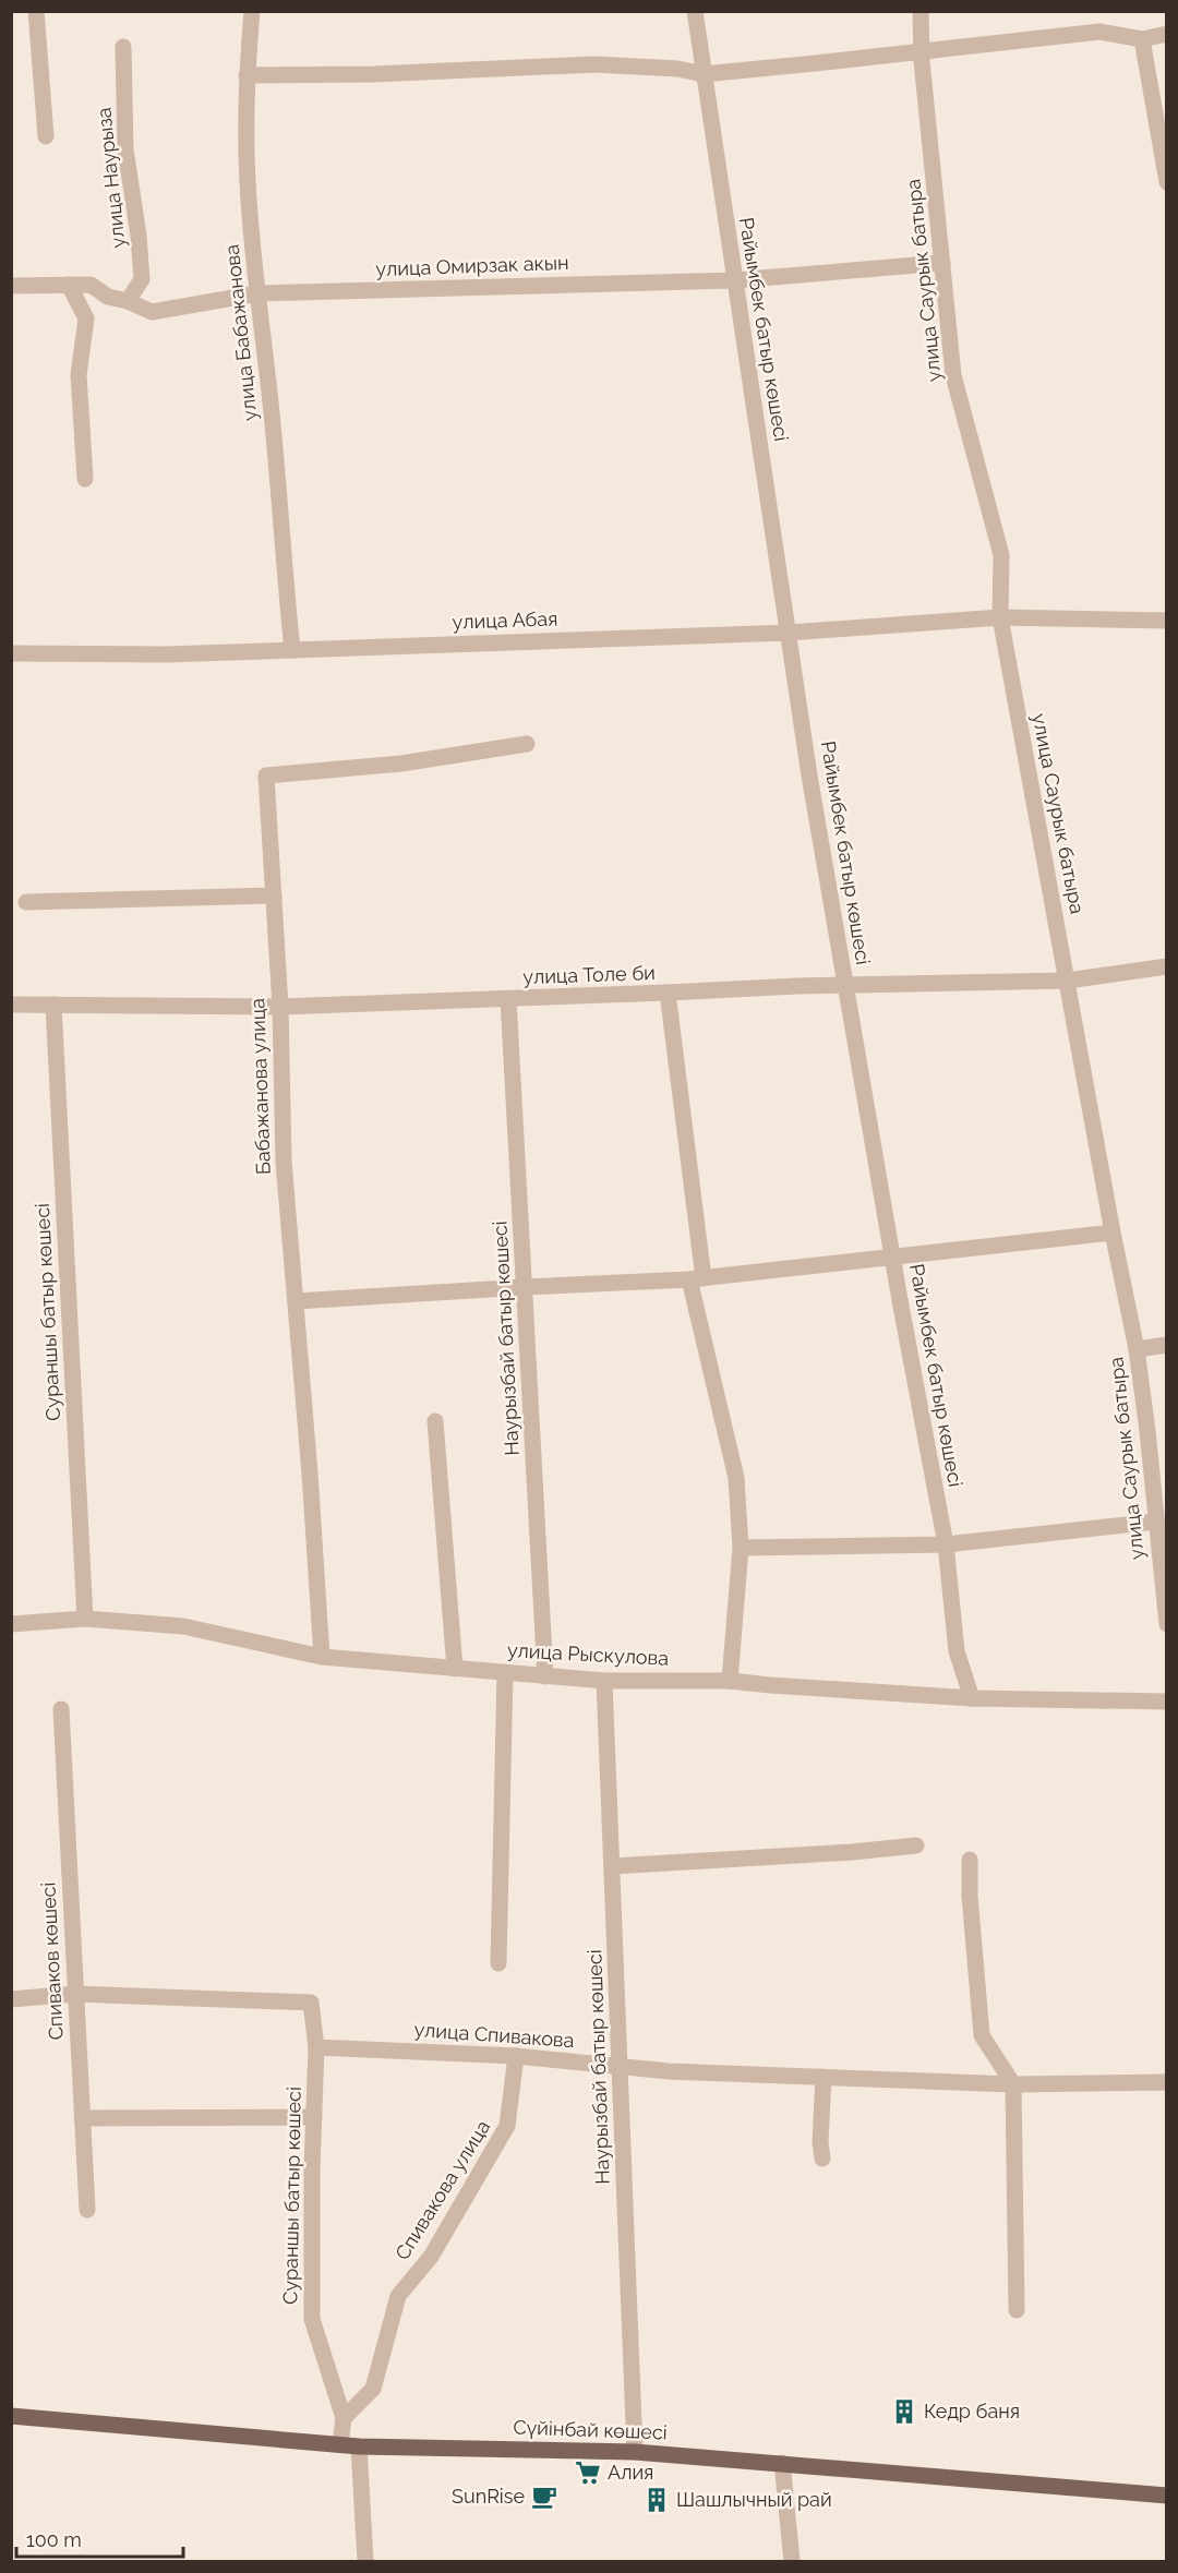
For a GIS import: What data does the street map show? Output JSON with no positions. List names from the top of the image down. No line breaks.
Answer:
{"streets":{"main road":["Сүйінбай көшесі"],"street":["улица Наурыза","улица Омирзак акын","улица Саурык батыра","Райымбек батыр көшесі","улица Бабажанова","улица Абая","улица Толе би","Бабажанова улица","Сураншы батыр көшесі","Наурызбай батыр көшесі","улица Рыскулова","Спиваков көшесі","улица Спивакова","Спивакова улица"]},"crossings":[["улица Наурыза","улица Омирзак акын"],["улица Омирзак акын","улица Саурык батыра"],["улица Омирзак акын","Райымбек батыр көшесі"],["улица Омирзак акын","улица Бабажанова"],["улица Саурык батыра","улица Абая"],["улица Саурык батыра","улица Толе би"],["Райымбек батыр көшесі","улица Абая"],["Райымбек батыр көшесі","улица Толе би"],["Райымбек батыр көшесі","улица Рыскулова"],["улица Бабажанова","улица Абая"],["улица Толе би","Бабажанова улица"],["улица Толе би","Сураншы батыр көшесі"],["улица Толе би","Наурызбай батыр көшесі"],["Бабажанова улица","улица Рыскулова"],["Сураншы батыр көшесі","улица Рыскулова"],["Сураншы батыр көшесі","улица Спивакова"],["Сураншы батыр көшесі","Спивакова улица"],["Наурызбай батыр көшесі","улица Рыскулова"],["Наурызбай батыр көшесі","улица Спивакова"],["Наурызбай батыр көшесі","Сүйінбай көшесі"],["улица Спивакова","Спивакова улица"]],"places":{"building":["Кедр баня","Шашлычный рай"],"supermarket":["Алия"],"cafe":["SunRise"]},"scale_bar":"100 m"}
